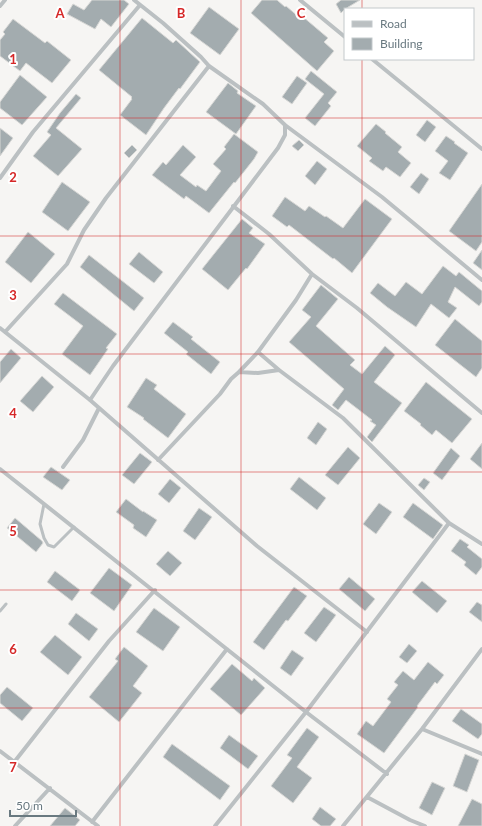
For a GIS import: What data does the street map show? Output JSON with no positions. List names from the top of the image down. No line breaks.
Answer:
{"legend":["Road","Building"],"scale_bar":"50 m","grid":{"columns":["A","B","C"],"rows":["1","2","3","4","5","6","7"]}}
